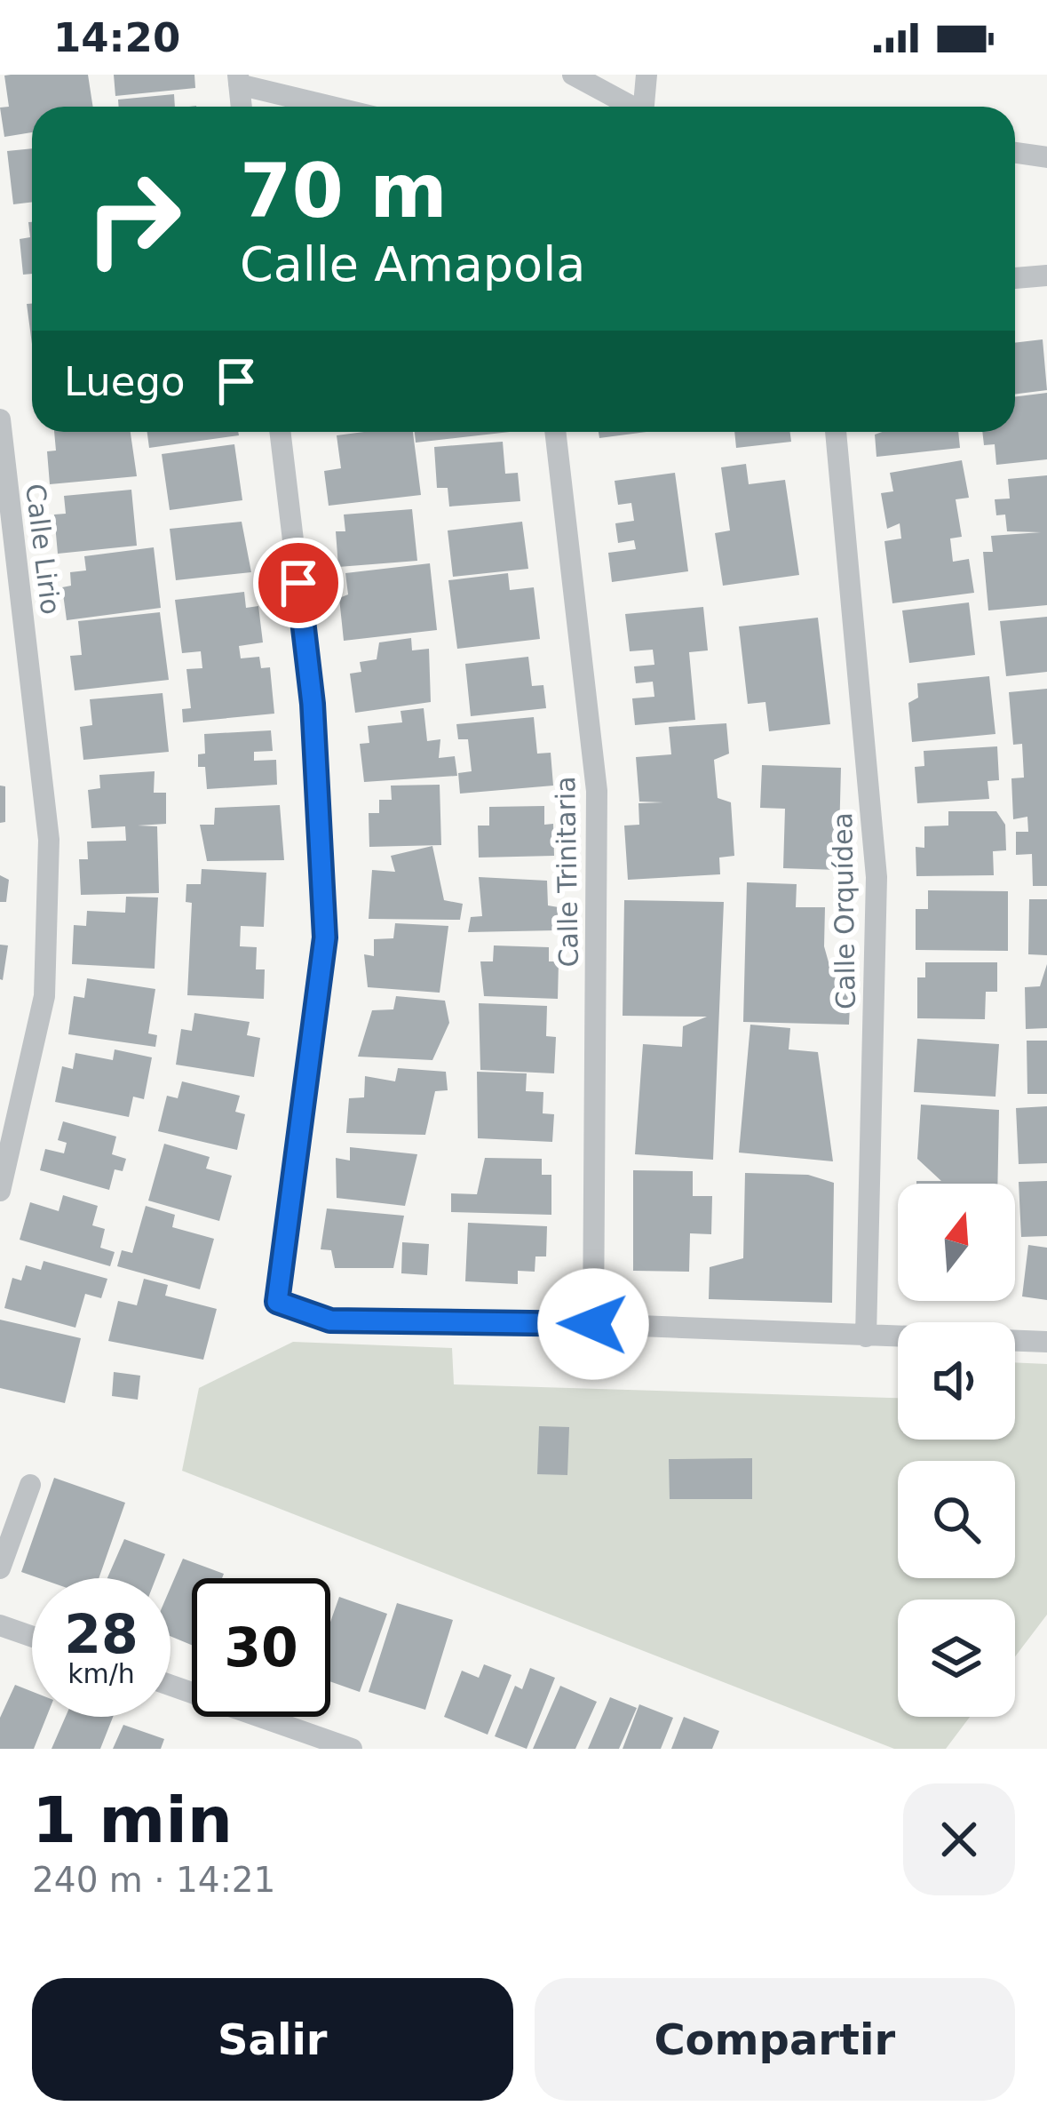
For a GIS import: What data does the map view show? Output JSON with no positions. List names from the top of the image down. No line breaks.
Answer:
{"streets":{"street":["Calle Lirio","Calle Trinitaria","Calle Orquídea"]},"north":"top","page":{"status":"14:20","turn":["70 m","Calle Amapola"],"then":"Luego","speed":"28 km/h","limit":"30","heading":["1 min","240 m · 14:21"],"buttons":["Salir","Compartir"]}}
